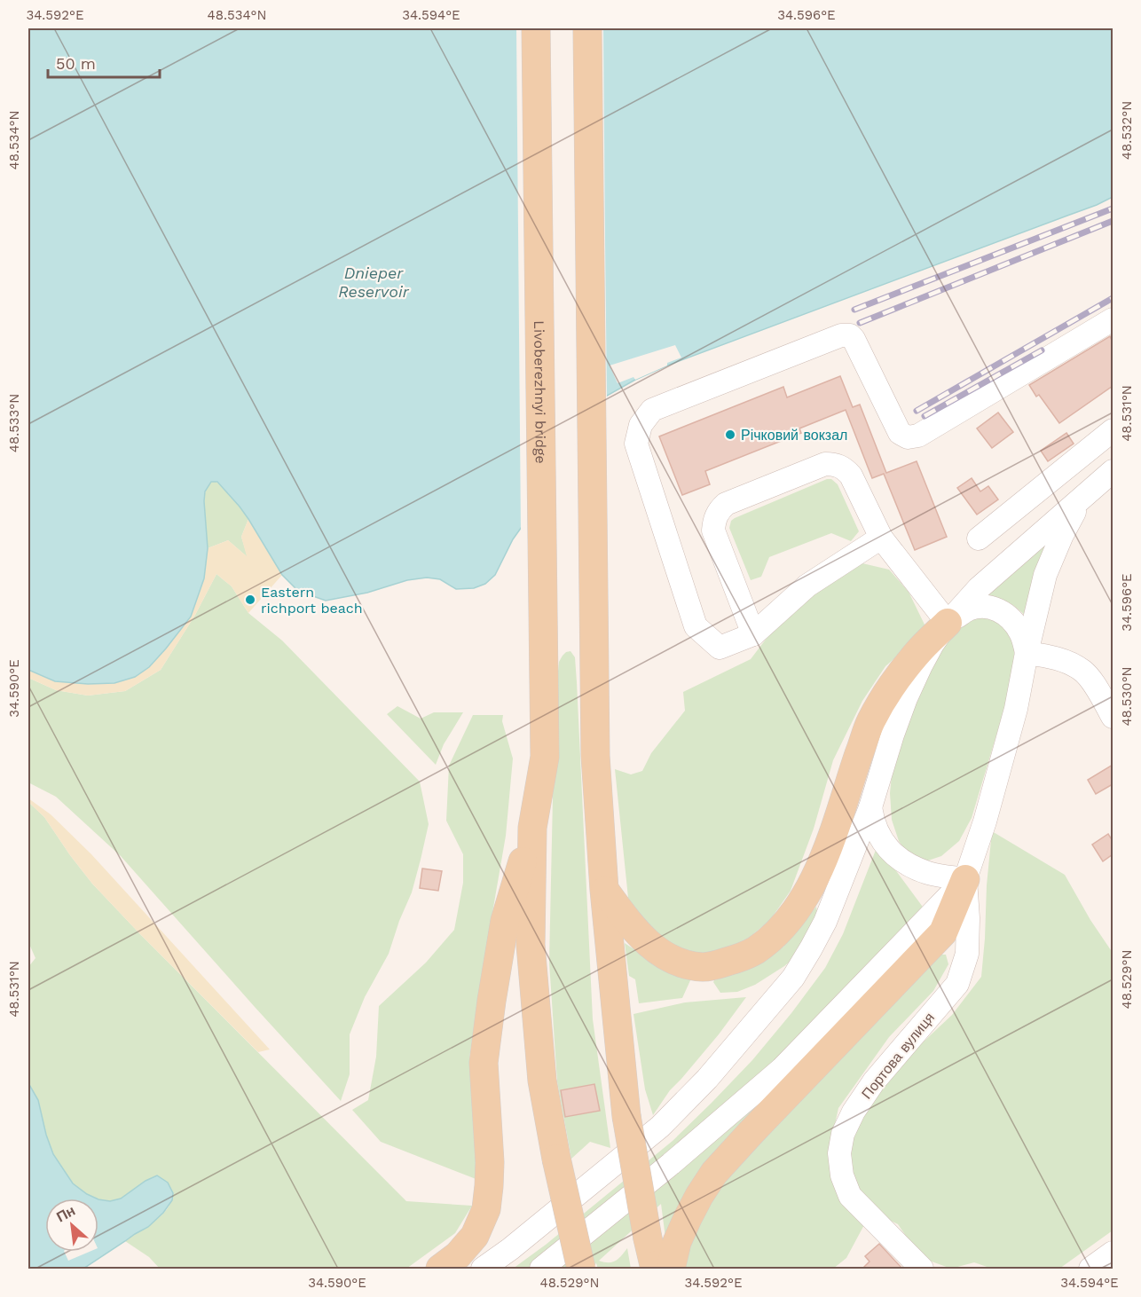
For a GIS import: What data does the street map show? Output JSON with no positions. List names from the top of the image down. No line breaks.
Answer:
{"streets":{"main road":["Livoberezhnyi bridge"],"street":["Портова вулиця"]},"water":["Dnieper Reservoir"],"places":["Річковий вокзал","Eastern richport beach"],"scale_bar":"50 m","north":"top left","coordinates":["34.592°E","48.534°N","34.594°E","34.596°E","48.532°N","48.531°N","48.533°N","34.590°E","48.530°N","48.529°N"]}
